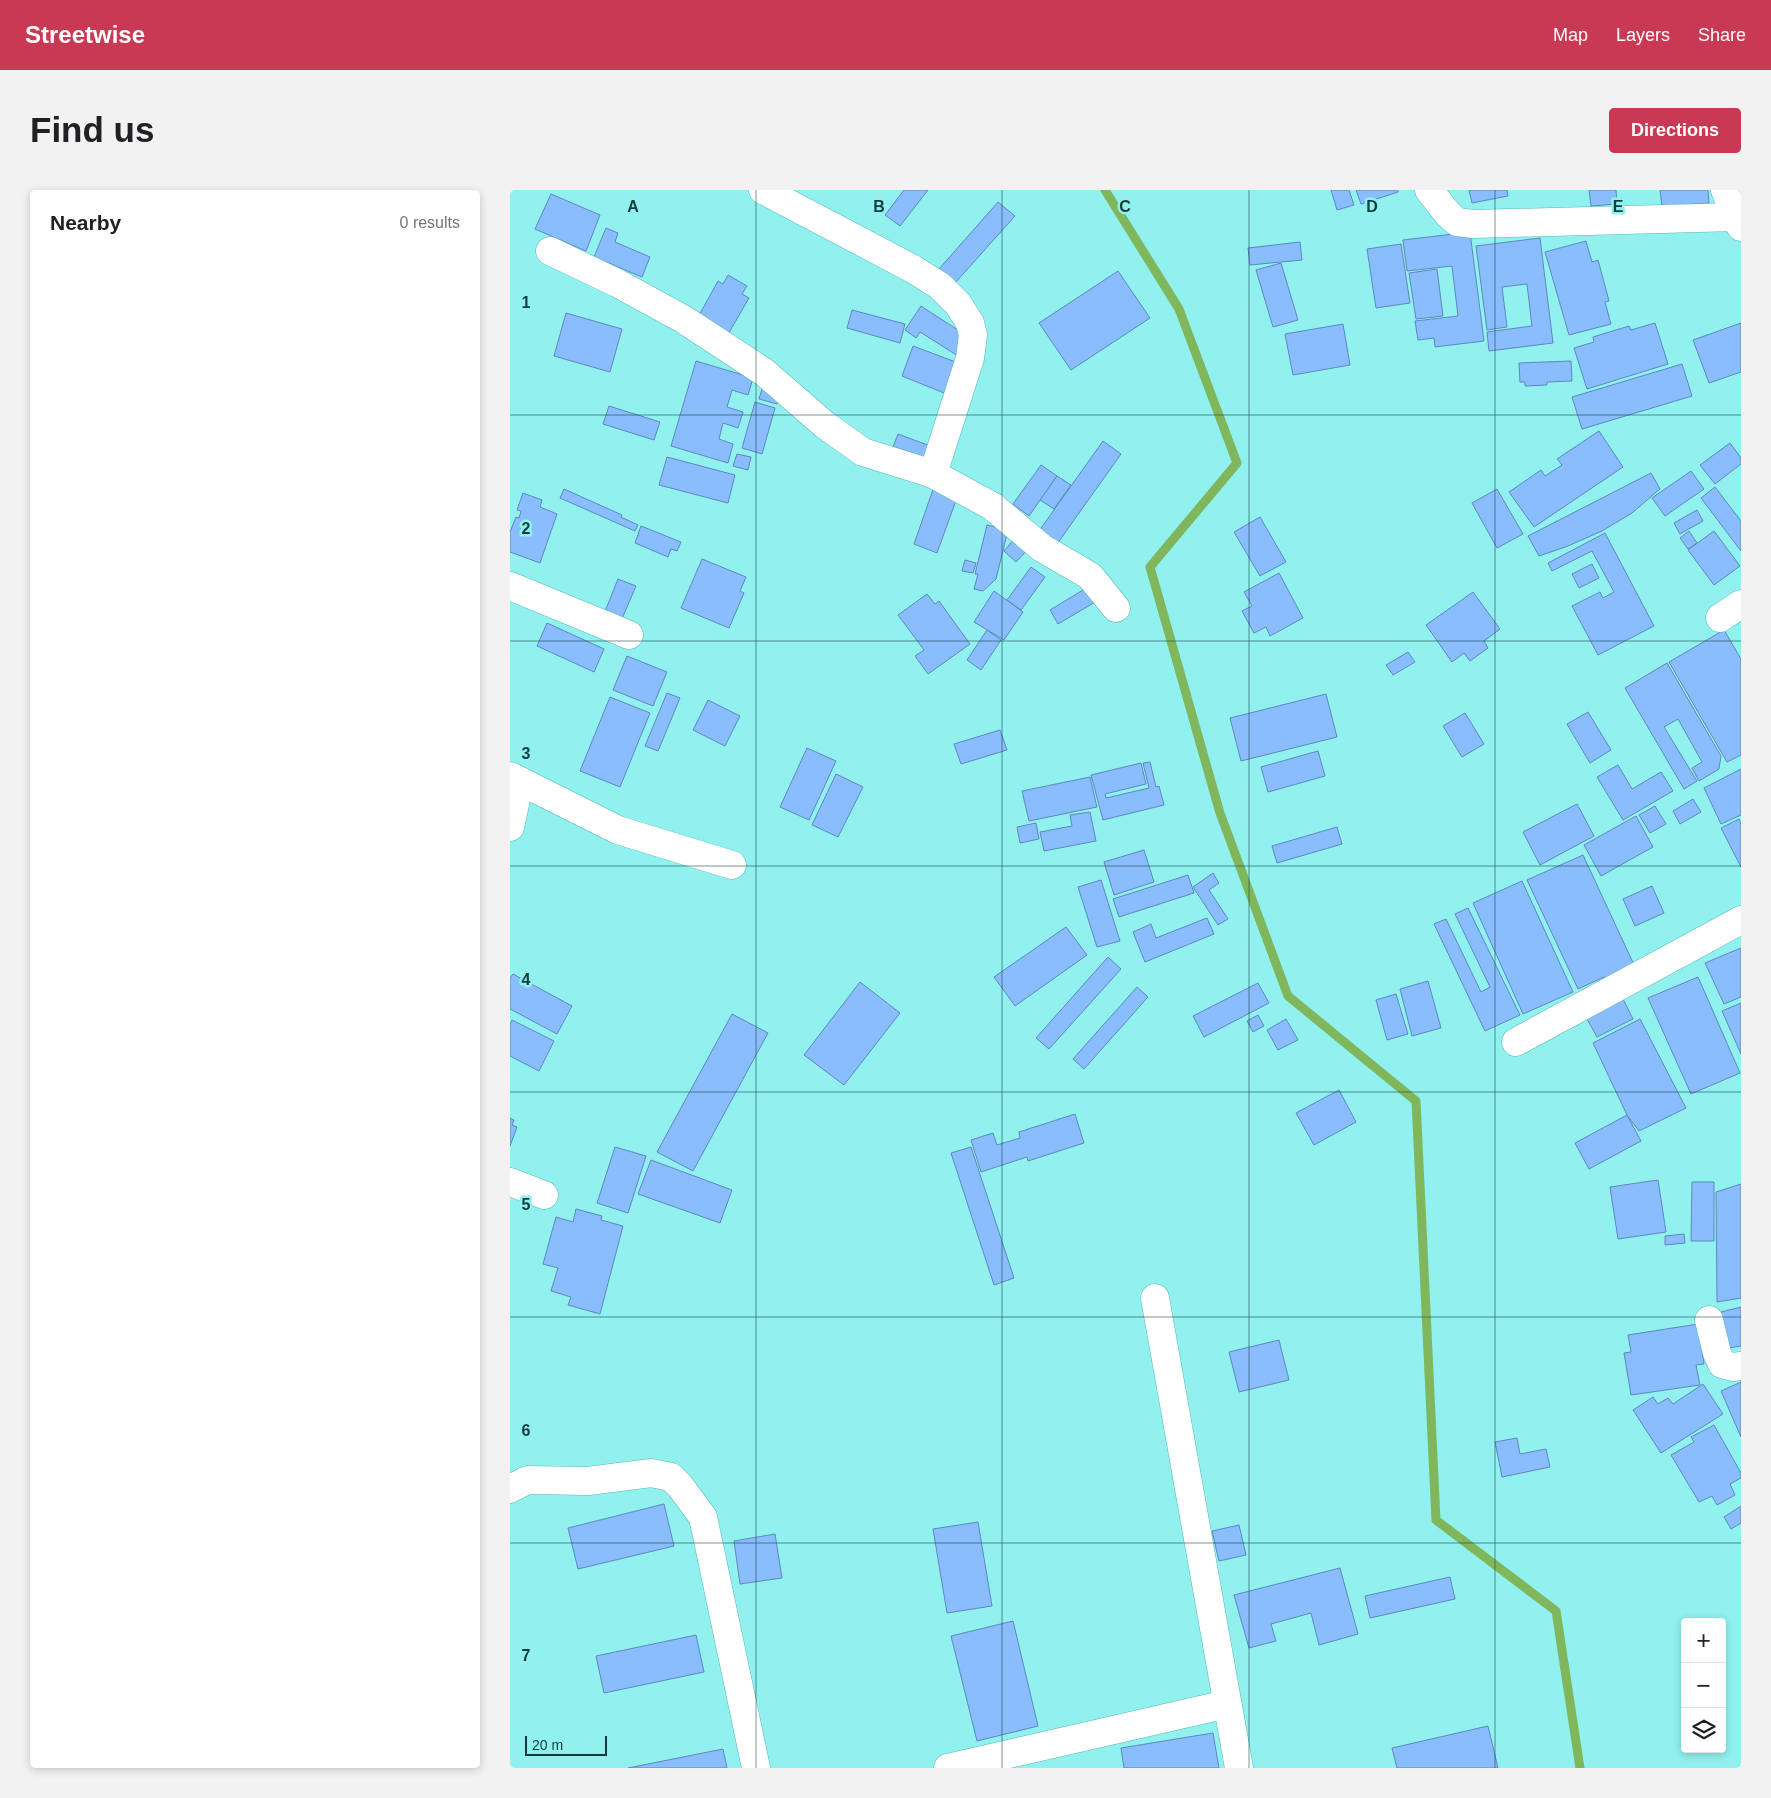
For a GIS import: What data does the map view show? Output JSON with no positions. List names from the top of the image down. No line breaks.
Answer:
{"scale_bar":"20 m","page":{"header":"Streetwise","nav":["Map","Layers","Share"],"buttons":"Directions","title":"Find us","heading":["Nearby","0 results"],"map_buttons":["+","−"],"scale":"20 m"},"grid":{"columns":["A","B","C","D","E"],"rows":["1","2","3","4","5","6","7"]}}
